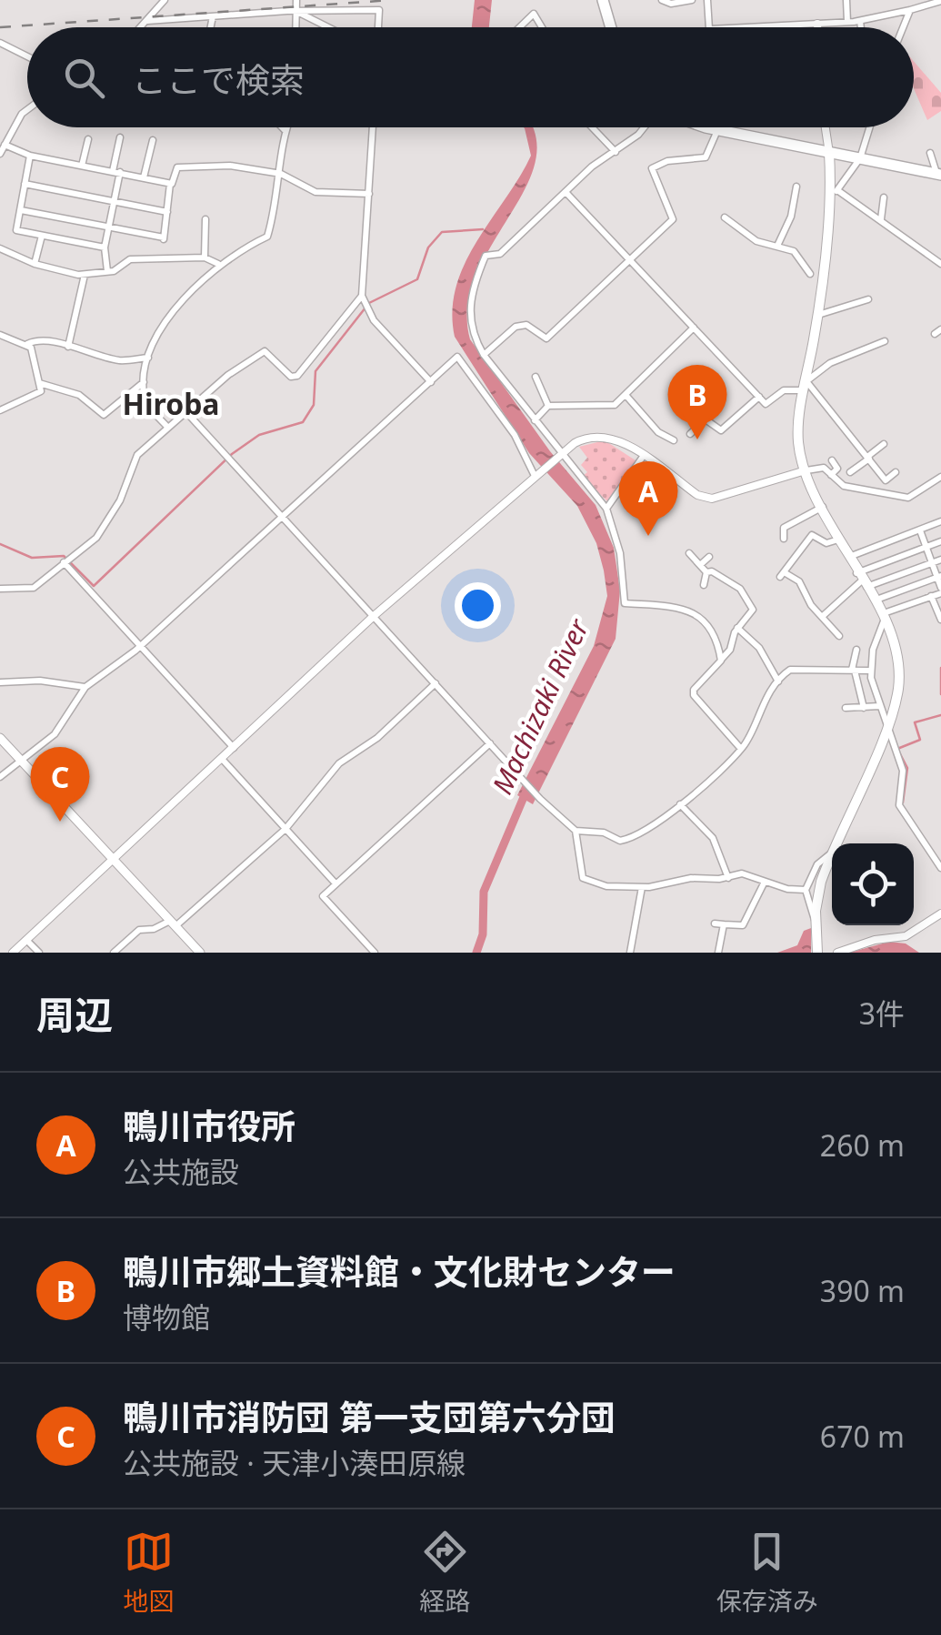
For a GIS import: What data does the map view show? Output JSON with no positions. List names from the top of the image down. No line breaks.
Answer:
{"districts":["Hiroba"],"water":["Machizaki River"],"page":{"search":"ここで検索","pins":["B","A","C"],"heading":["周辺","3件"],"list":[{"mark":"A","name":"鴨川市役所","note":"公共施設","value":"260 m"},{"mark":"B","name":"鴨川市郷土資料館・文化財センター","note":"博物館","value":"390 m"},{"mark":"C","name":"鴨川市消防団 第一支団第六分団","note":"公共施設 · 天津小湊田原線","value":"670 m"}],"nav":["地図","経路","保存済み"]}}
